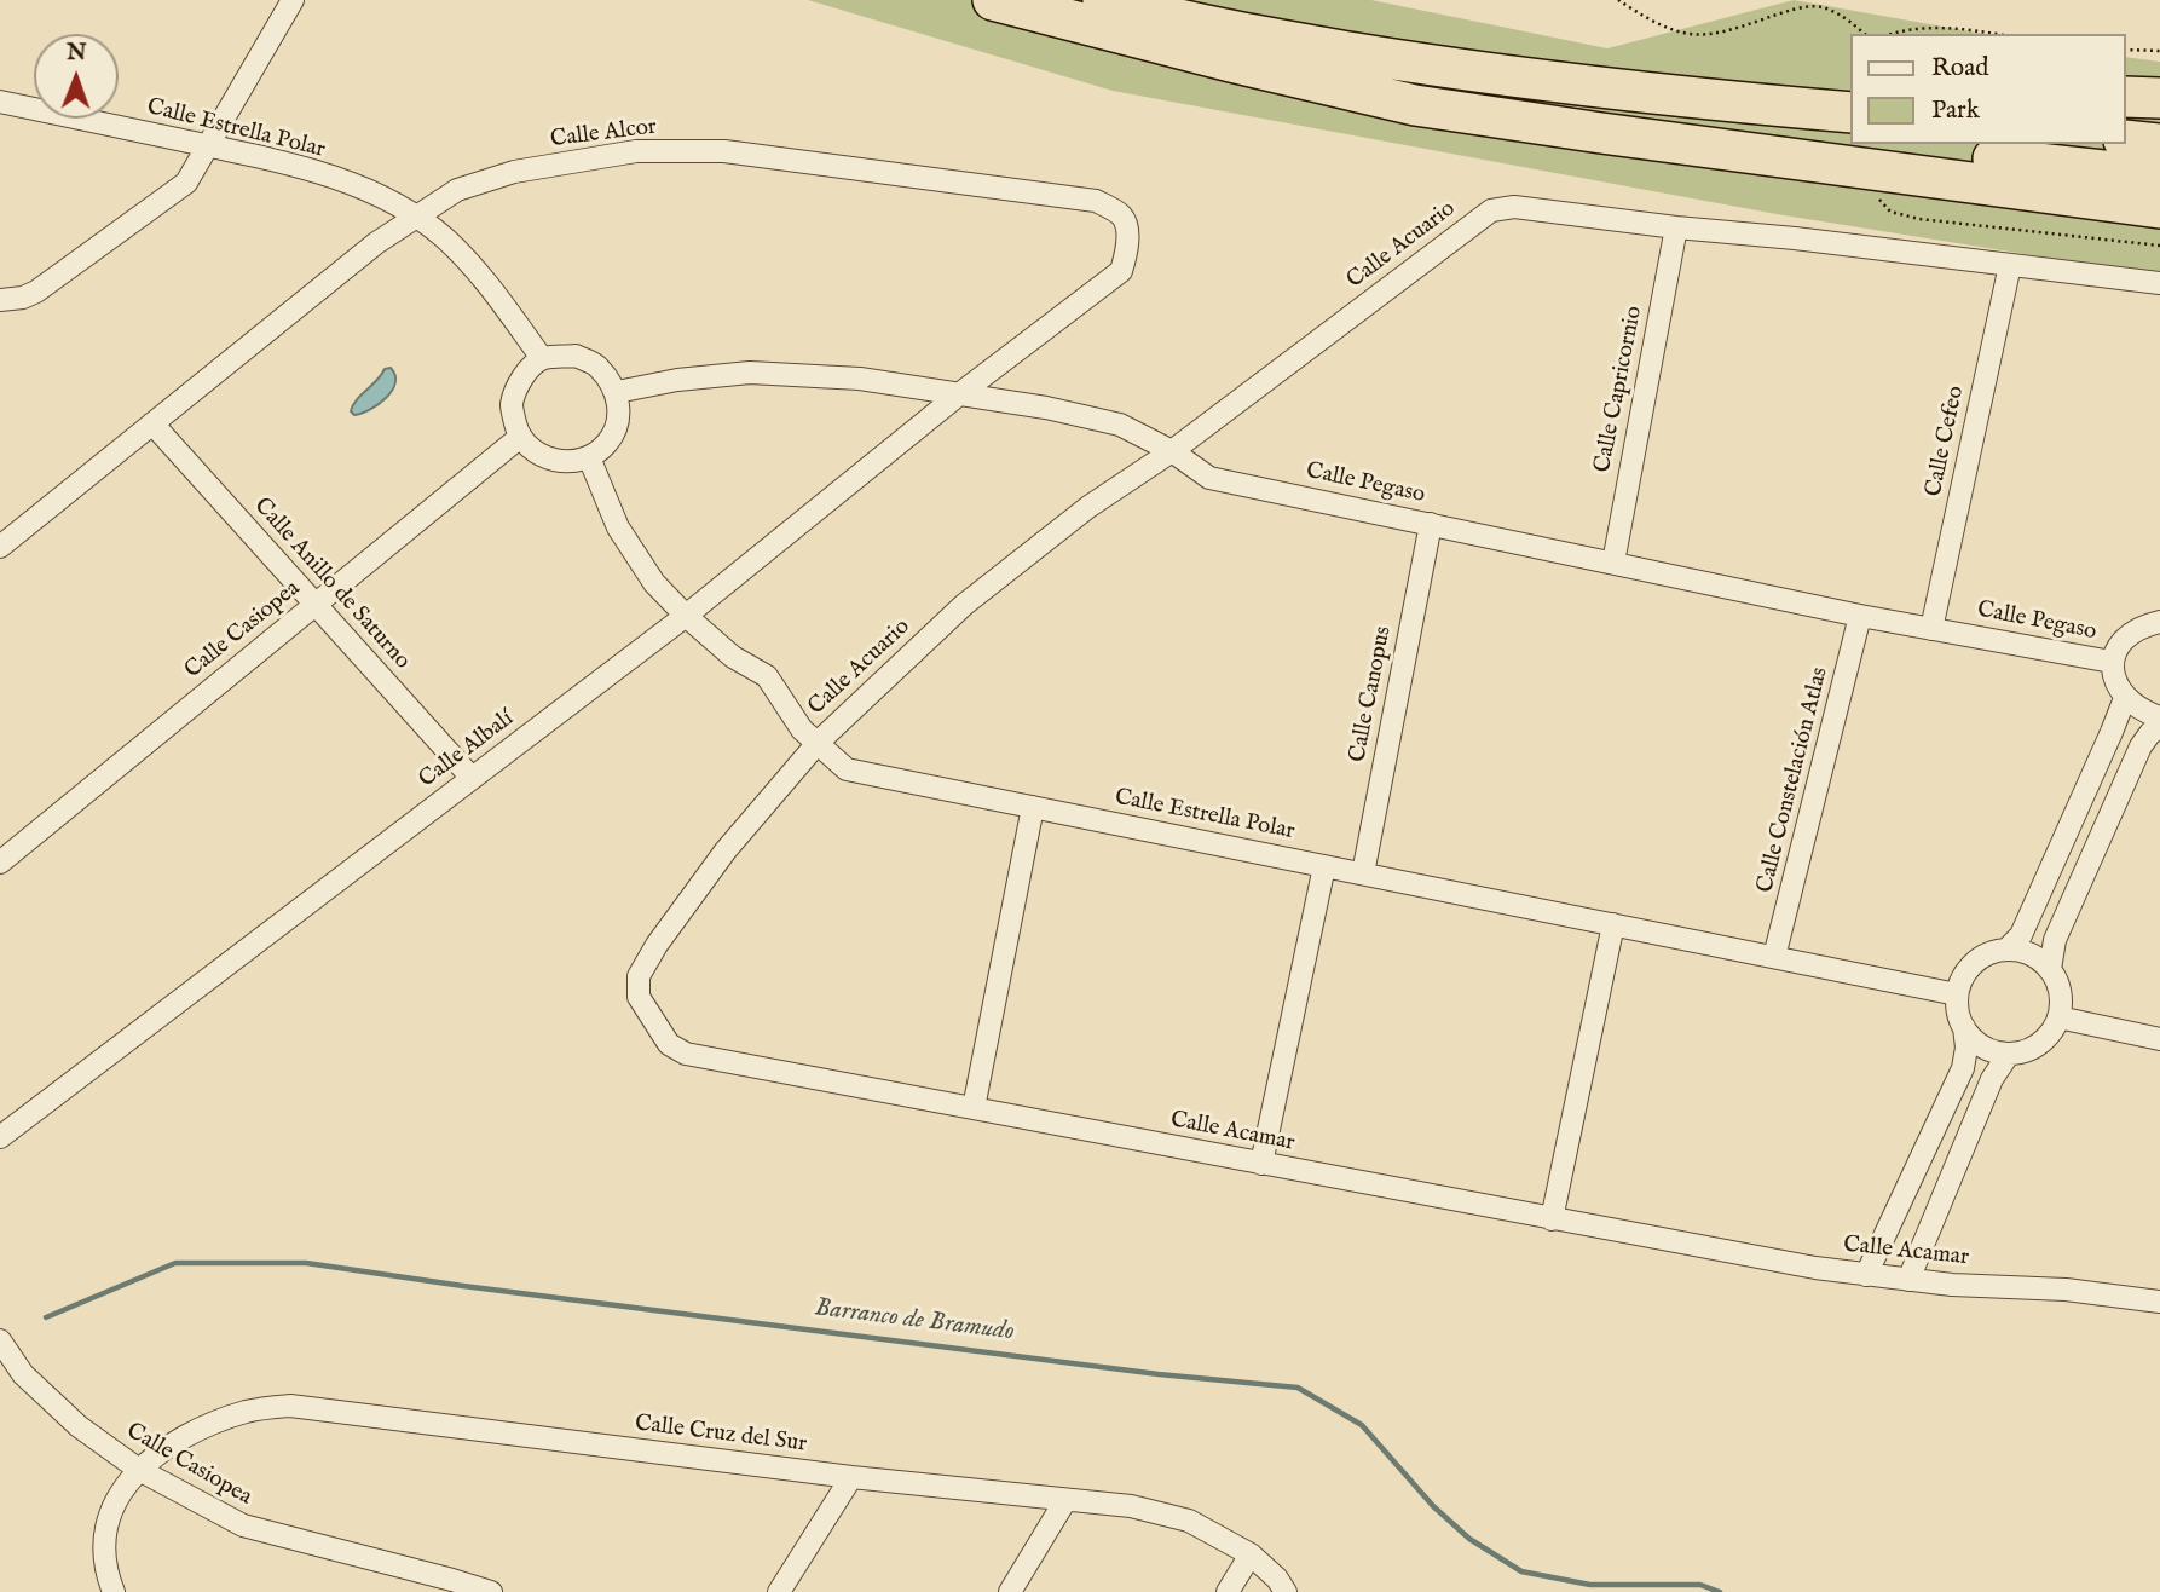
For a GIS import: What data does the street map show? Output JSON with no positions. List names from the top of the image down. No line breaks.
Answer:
{"streets":{"street":["Calle Estrella Polar","Calle Alcor","Calle Acuario","Calle Capricornio","Calle Cefeo","Calle Pegaso","Calle Anillo de Saturno","Calle Casiopea","Calle Canopus","Calle Albalí","Calle Constelación Atlas","Calle Acamar","Calle Cruz del Sur"]},"crossings":[["Calle Estrella Polar","Calle Alcor"],["Calle Estrella Polar","Calle Acuario"],["Calle Estrella Polar","Calle Pegaso"],["Calle Estrella Polar","Calle Casiopea"],["Calle Estrella Polar","Calle Canopus"],["Calle Estrella Polar","Calle Albalí"],["Calle Estrella Polar","Calle Constelación Atlas"],["Calle Estrella Polar","Calle Acamar"],["Calle Alcor","Calle Pegaso"],["Calle Alcor","Calle Anillo de Saturno"],["Calle Alcor","Calle Albalí"],["Calle Acuario","Calle Capricornio"],["Calle Acuario","Calle Cefeo"],["Calle Acuario","Calle Pegaso"],["Calle Acuario","Calle Acamar"],["Calle Capricornio","Calle Pegaso"],["Calle Cefeo","Calle Pegaso"],["Calle Pegaso","Calle Casiopea"],["Calle Pegaso","Calle Canopus"],["Calle Pegaso","Calle Albalí"],["Calle Pegaso","Calle Constelación Atlas"],["Calle Anillo de Saturno","Calle Casiopea"],["Calle Anillo de Saturno","Calle Albalí"],["Calle Casiopea","Calle Cruz del Sur"]],"water":["Barranco de Bramudo"],"legend":["Road","Park"],"north":"top"}
